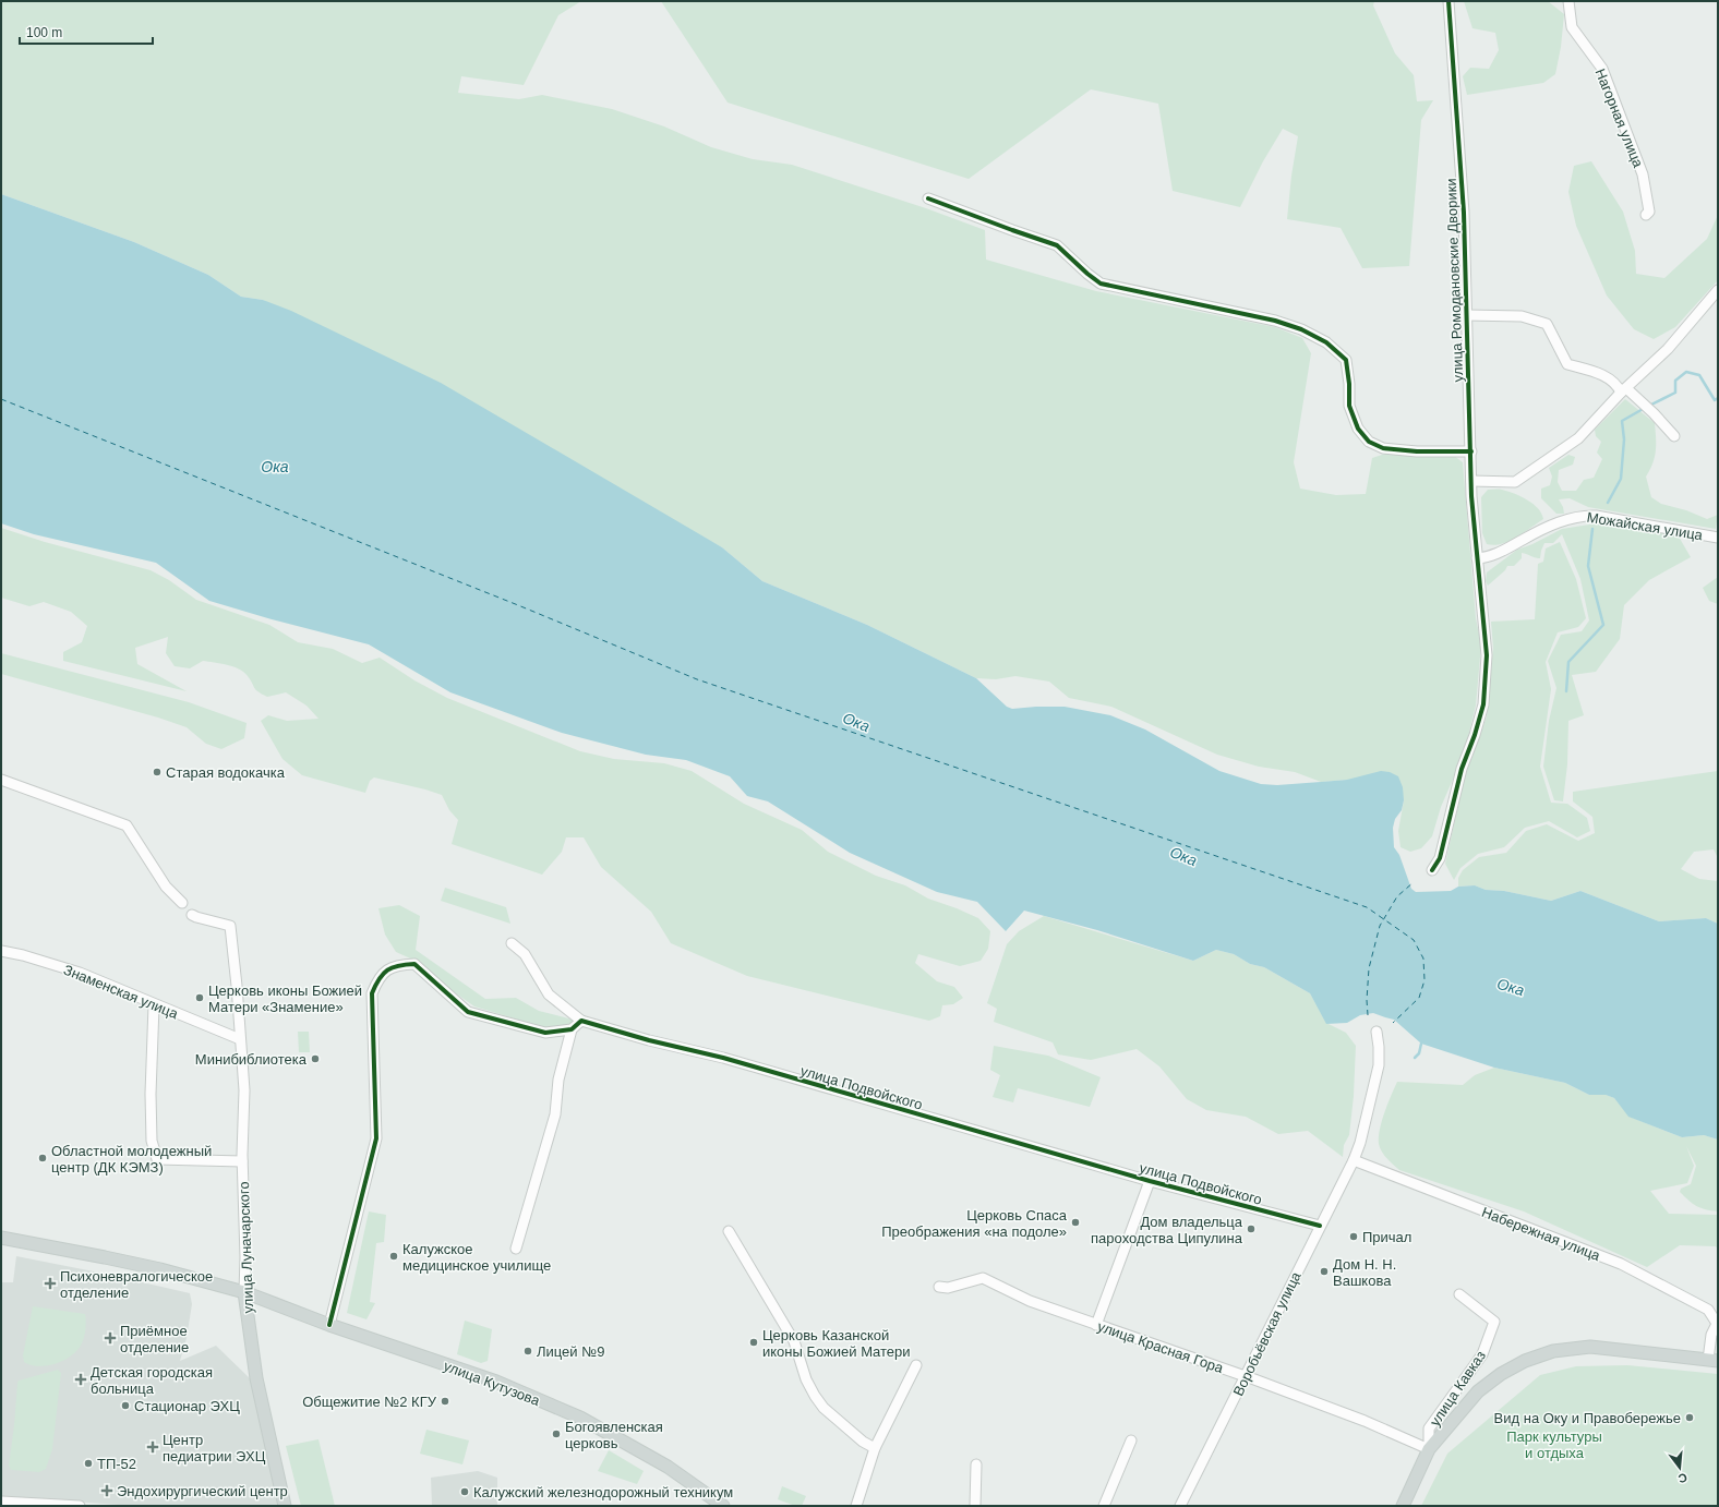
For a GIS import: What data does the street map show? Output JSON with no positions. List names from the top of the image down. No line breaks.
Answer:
{"streets":{"main road":["улица Луначарского","улица Кутузова"],"street":["Нагорная улица","улица Ромодановские Дворики","Можайская улица","Знаменская улица","улица Подвойского","Набережная улица","Воробьёвская улица","улица Красная Гора","улица Кавказ"]},"crossings":[["улица Ромодановские Дворики","Можайская улица"],["Знаменская улица","улица Луначарского"],["улица Подвойского","Воробьёвская улица"],["Набережная улица","Воробьёвская улица"],["улица Луначарского","улица Кутузова"],["Воробьёвская улица","улица Красная Гора"],["улица Красная Гора","улица Кавказ"]],"water":["Ока"],"parks":["Парк культуры и отдыха"],"places":{"other":["Старая водокачка","Церковь иконы Божией Матери «Знамение»","Минибиблиотека","Областной молодежный центр (ДК КЭМЗ)","Церковь Спаса Преображения «на подоле»","Дом владельца пароходства Ципулина","Причал","Калужское медицинское училище","Дом Н. Н. Вашкова","Церковь Казанской иконы Божией Матери","Лицей №9","Общежитие №2 КГУ","Стационар ЭХЦ","Вид на Оку и Правобережье","Богоявленская церковь","ТП-52","Калужский железнодорожный техникум"],"health":["Психоневралогическое отделение","Приёмное отделение","Детская городская больница","Центр педиатрии ЭХЦ","Эндохирургический центр"]},"scale_bar":"100 m","north":"bottom"}
